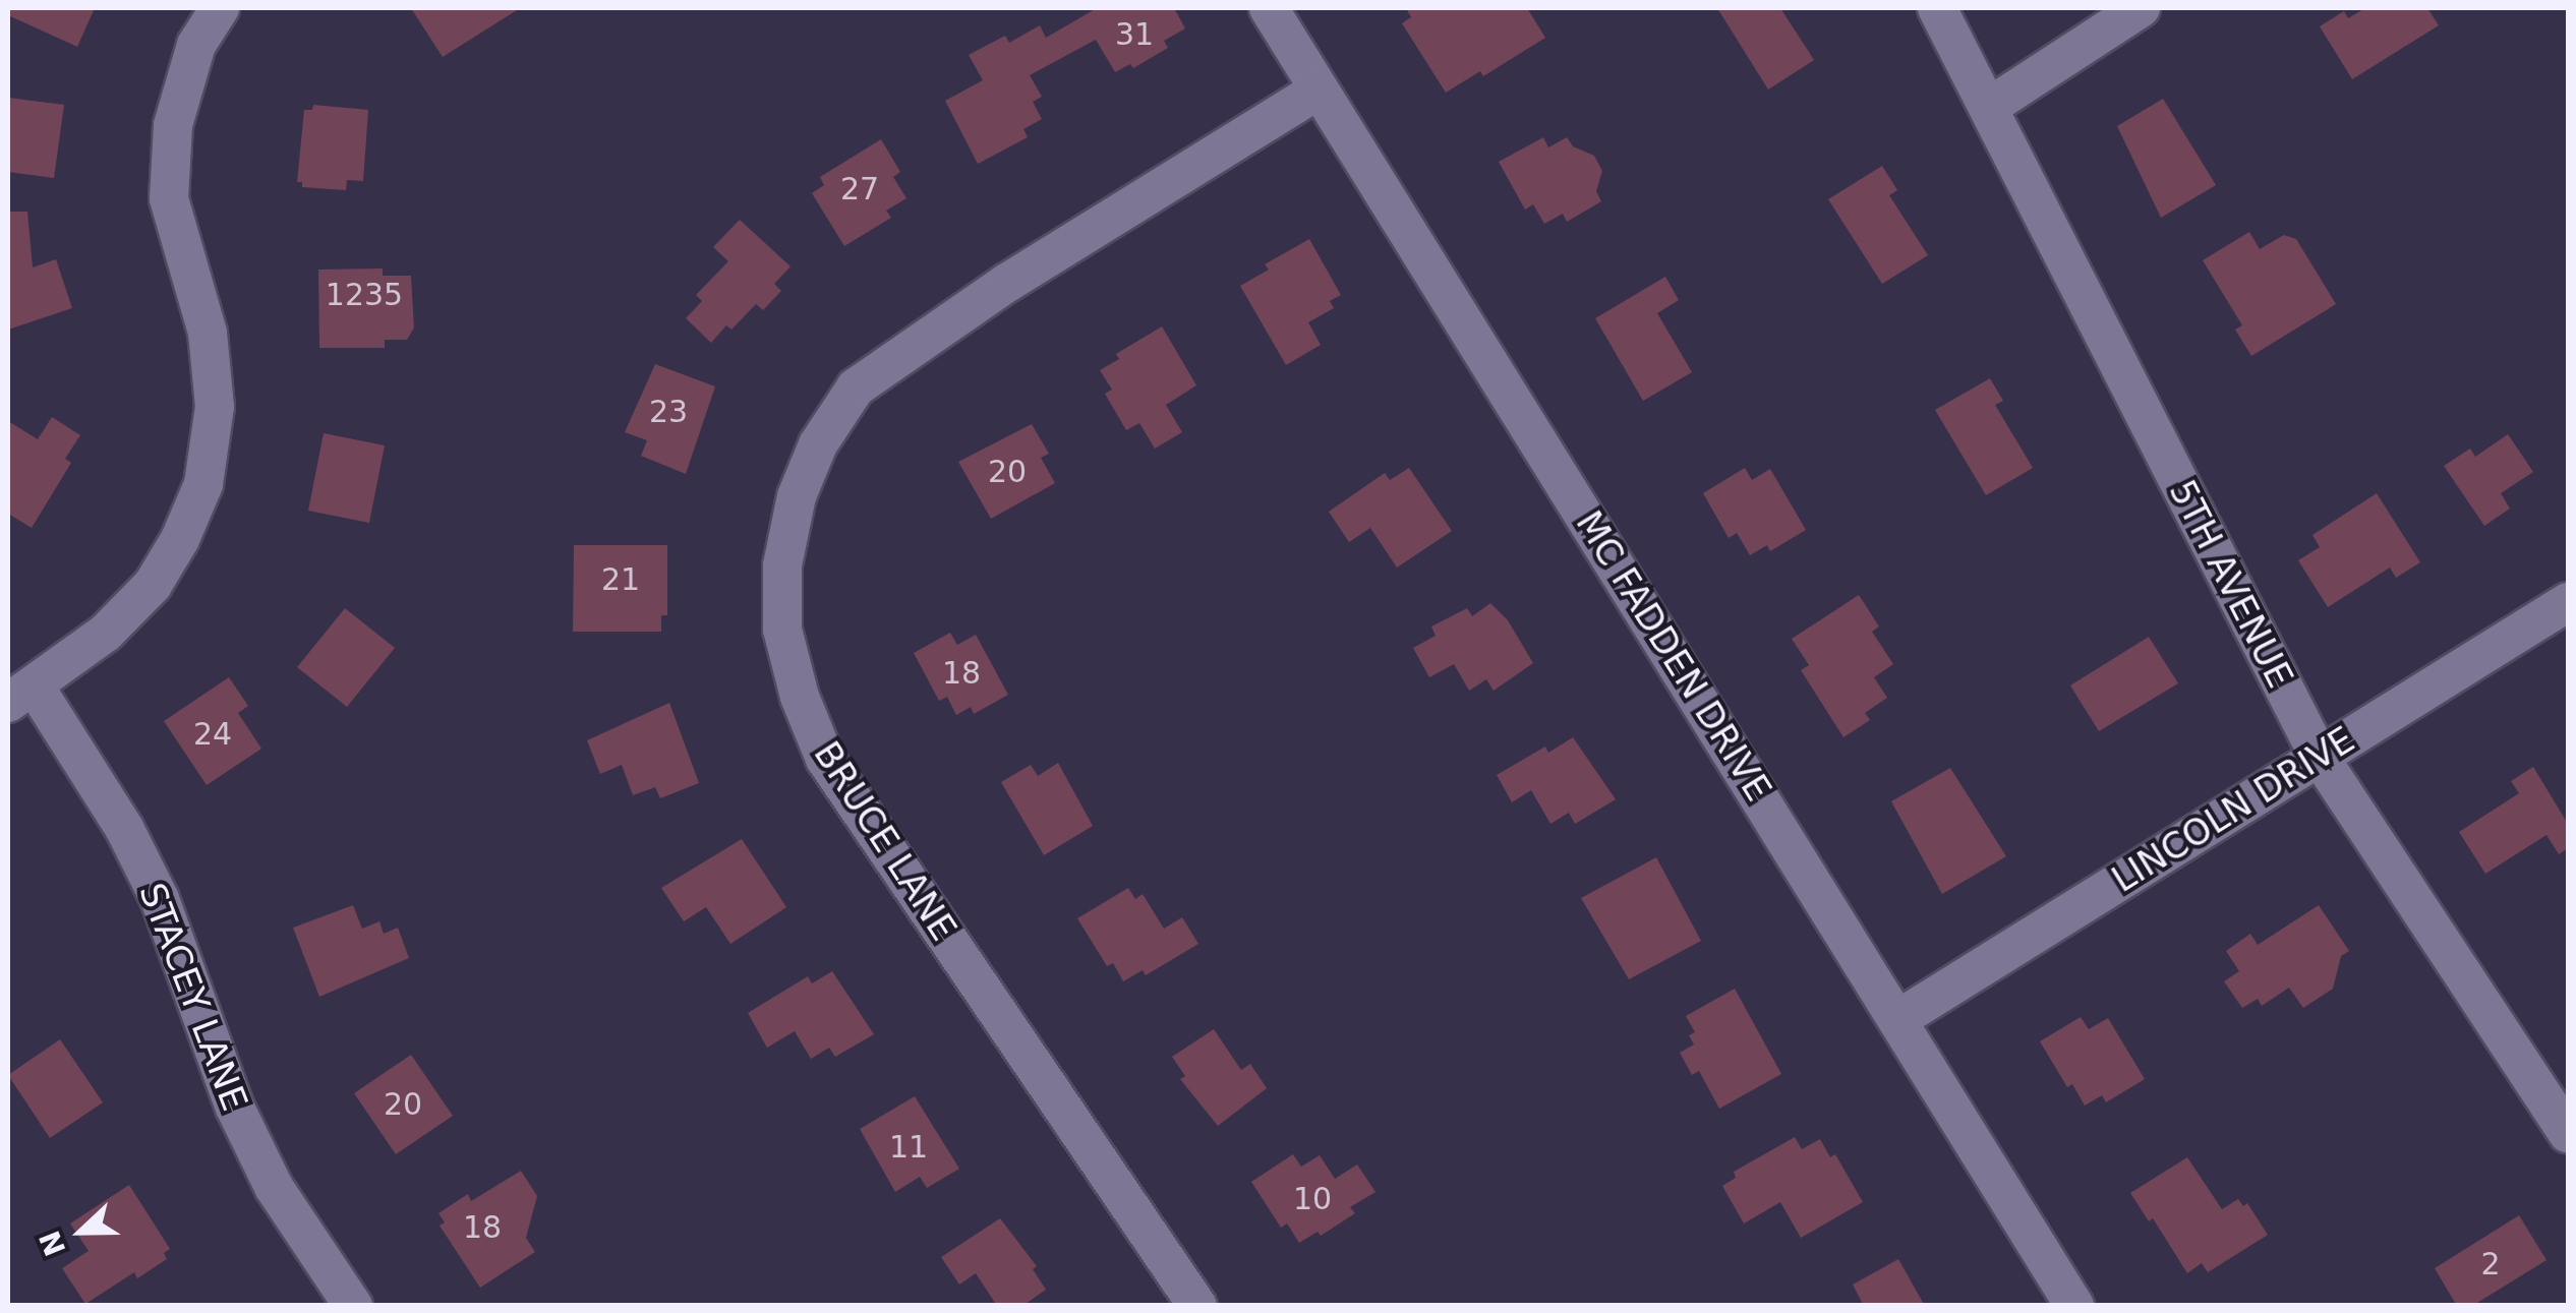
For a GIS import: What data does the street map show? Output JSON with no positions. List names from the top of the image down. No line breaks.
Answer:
{"streets":{"street":["5TH AVENUE","MC FADDEN DRIVE","LINCOLN DRIVE","BRUCE LANE","STACEY LANE"]},"crossings":[["5TH AVENUE","LINCOLN DRIVE"],["MC FADDEN DRIVE","LINCOLN DRIVE"],["MC FADDEN DRIVE","BRUCE LANE"]],"house_numbers":["31","27","1235","23","20","21","18","24","20","11","10","18","2"],"north":"left"}
